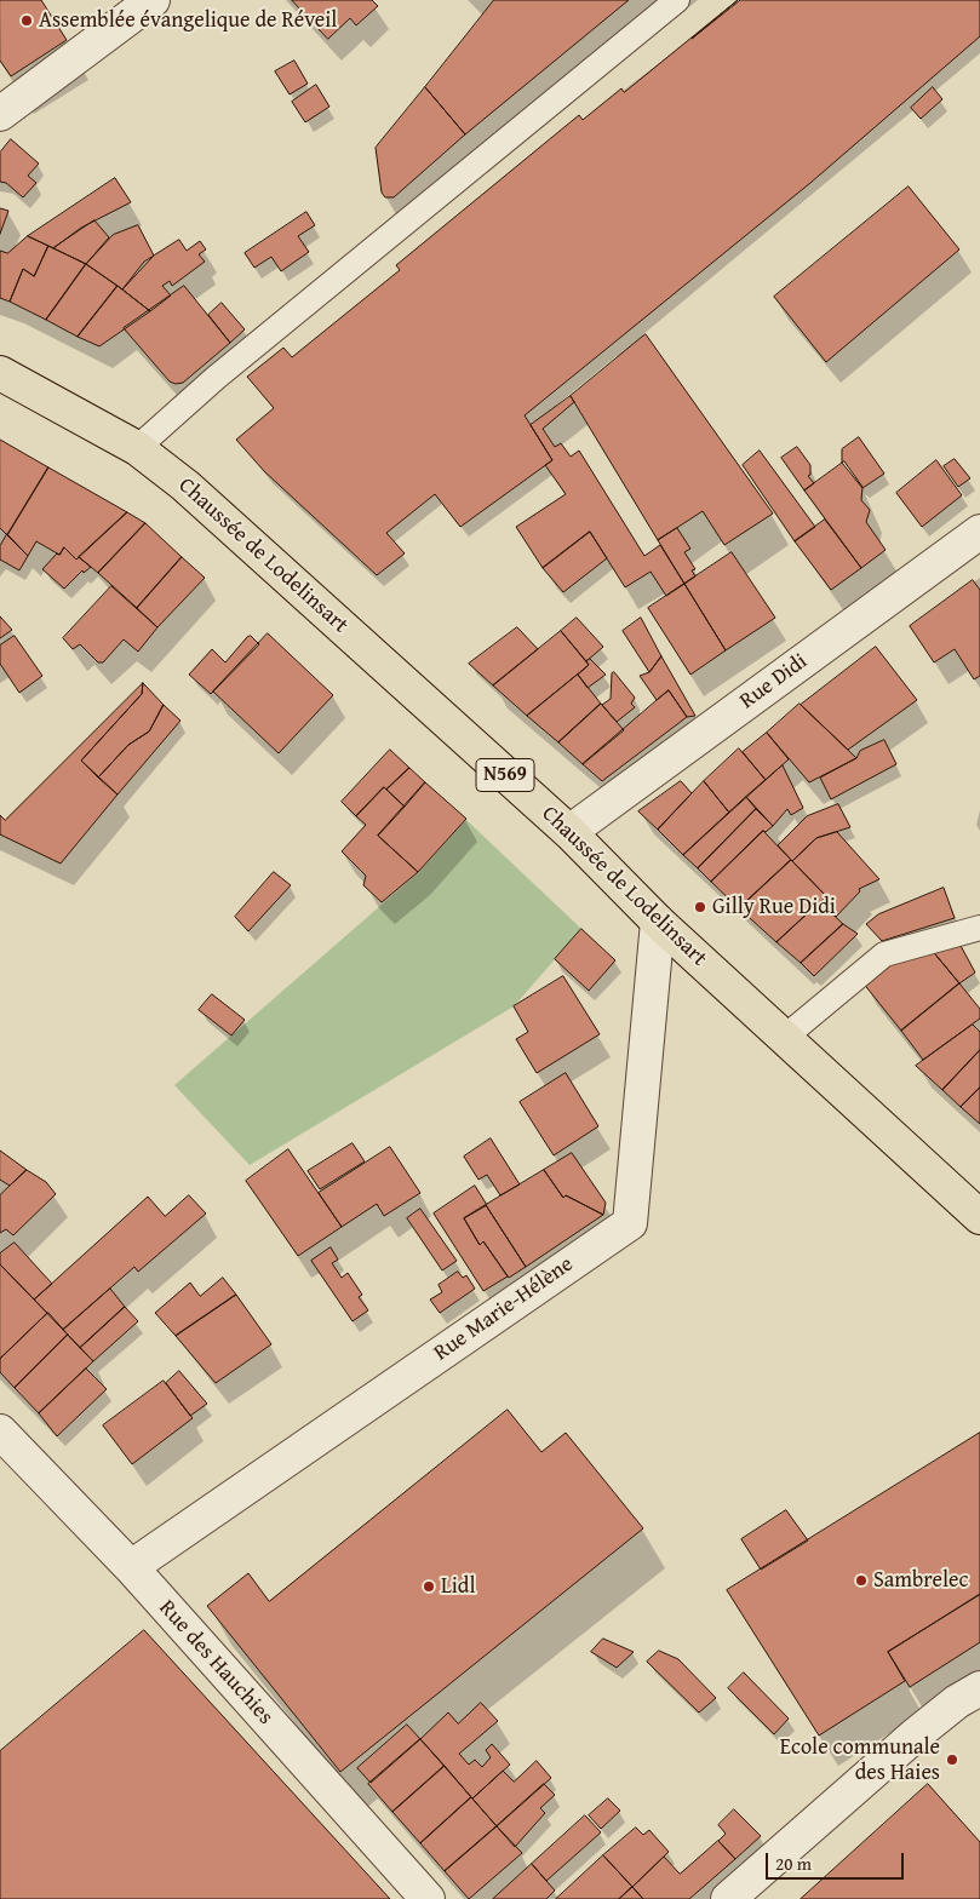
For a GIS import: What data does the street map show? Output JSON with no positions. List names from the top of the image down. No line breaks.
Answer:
{"streets":{"main road":["Chaussée de Lodelinsart","N569"],"street":["Rue Didi","Rue Marie-Hélène","Rue des Hauchies"]},"crossings":[["Chaussée de Lodelinsart","Rue Didi"],["Chaussée de Lodelinsart","Rue Marie-Hélène"],["Rue Marie-Hélène","Rue des Hauchies"]],"places":["Assemblée évangelique de Réveil","Gilly Rue Didi","Sambrelec","Lidl","Ecole communale des Haies"],"scale_bar":"20 m"}
